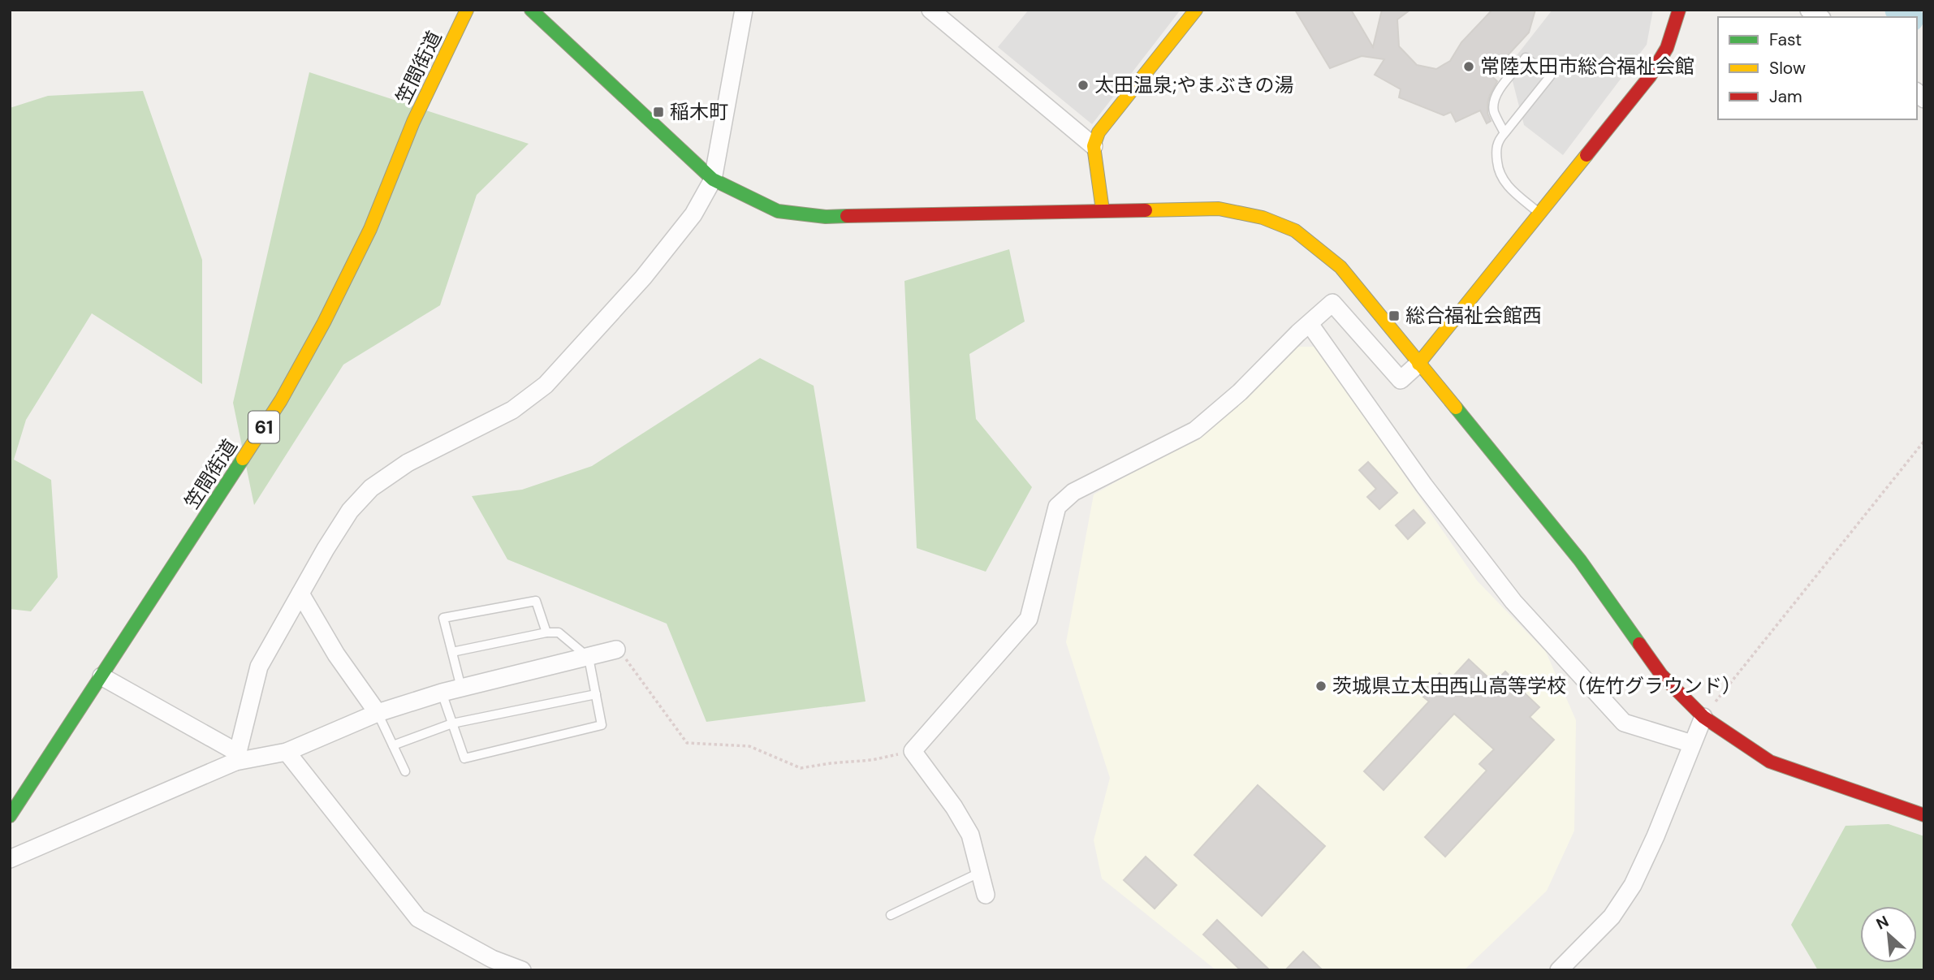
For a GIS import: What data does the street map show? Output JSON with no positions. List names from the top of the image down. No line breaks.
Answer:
{"streets":{"street":["笠間街道","61"]},"places":{"other":["常陸太田市総合福祉会館","太田温泉;やまぶきの湯","茨城県立太田西山高等学校（佐竹グラウンド）"],"transit":["稲木町","総合福祉会館西"]},"legend":["Fast","Slow","Jam"],"north":"top left"}
